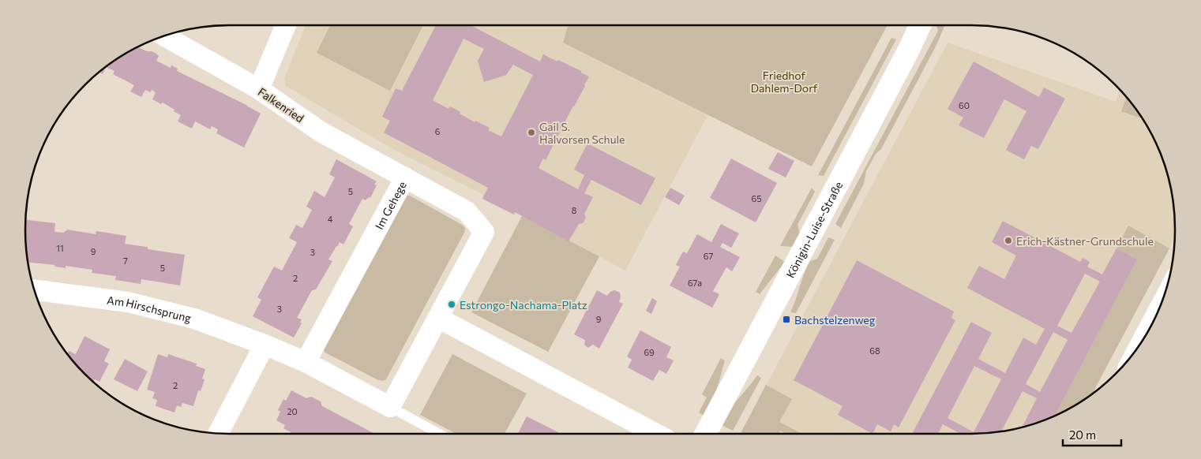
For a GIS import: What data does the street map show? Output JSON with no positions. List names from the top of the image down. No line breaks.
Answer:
{"streets":{"main road":["Königin-Luise-Straße"],"street":["Falkenried","Im Gehege","Am Hirschsprung"]},"crossings":[["Falkenried","Im Gehege"]],"parks":["Friedhof Dahlem-Dorf"],"places":{"other":["Gail S. Halvorsen Schule","Erich-Kästner-Grundschule","Estrongo-Nachama-Platz"],"transit":["Bachstelzenweg"]},"house_numbers":["60","6","5","65","8","4","11","9","3","67","7","5","2","67a","3","9","68","69","2","20"],"scale_bar":"20 m"}
